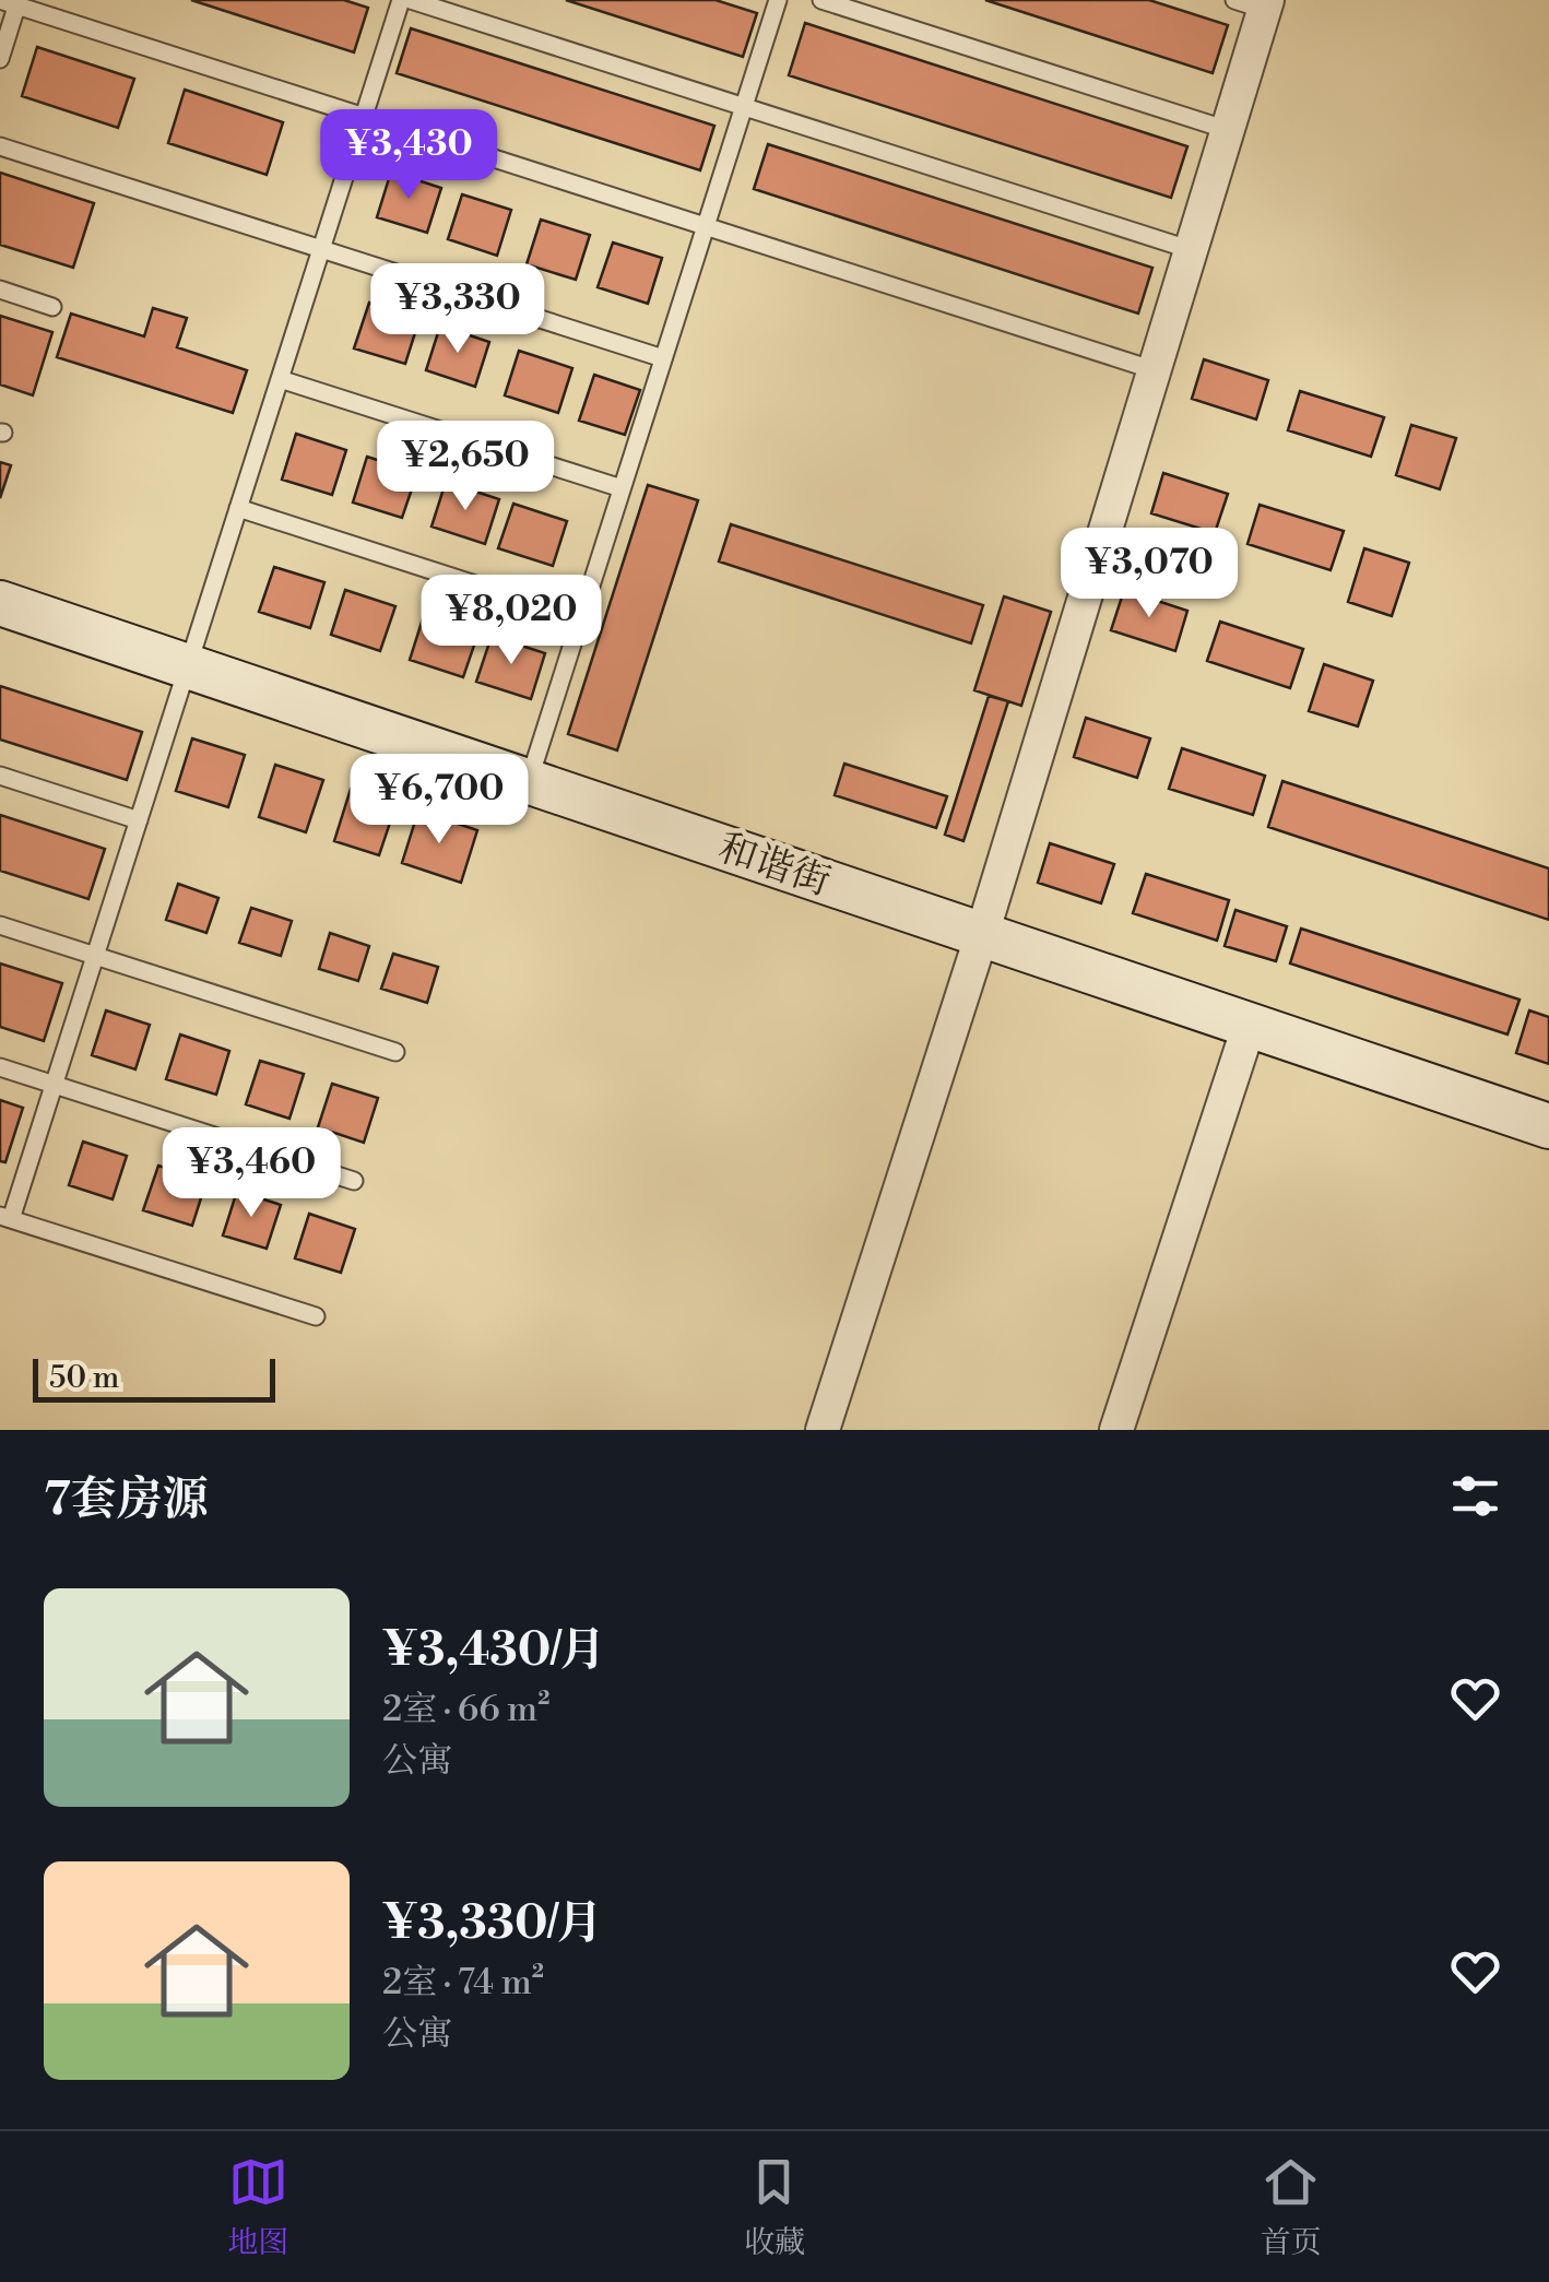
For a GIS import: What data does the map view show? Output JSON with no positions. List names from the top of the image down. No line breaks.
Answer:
{"streets":{"street":["和谐街"]},"scale_bar":"50 m","page":{"price":["¥3,430","¥3,330","¥2,650","¥3,070","¥8,020","¥6,700","¥3,460"],"scale":"50 m","heading":"7套房源","list":[{"name":"¥3,430/月","note":"2室 · 66 m² · 公寓"},{"name":"¥3,330/月","note":"2室 · 74 m² · 公寓"}],"tabs":["地图","收藏","首页"]}}
